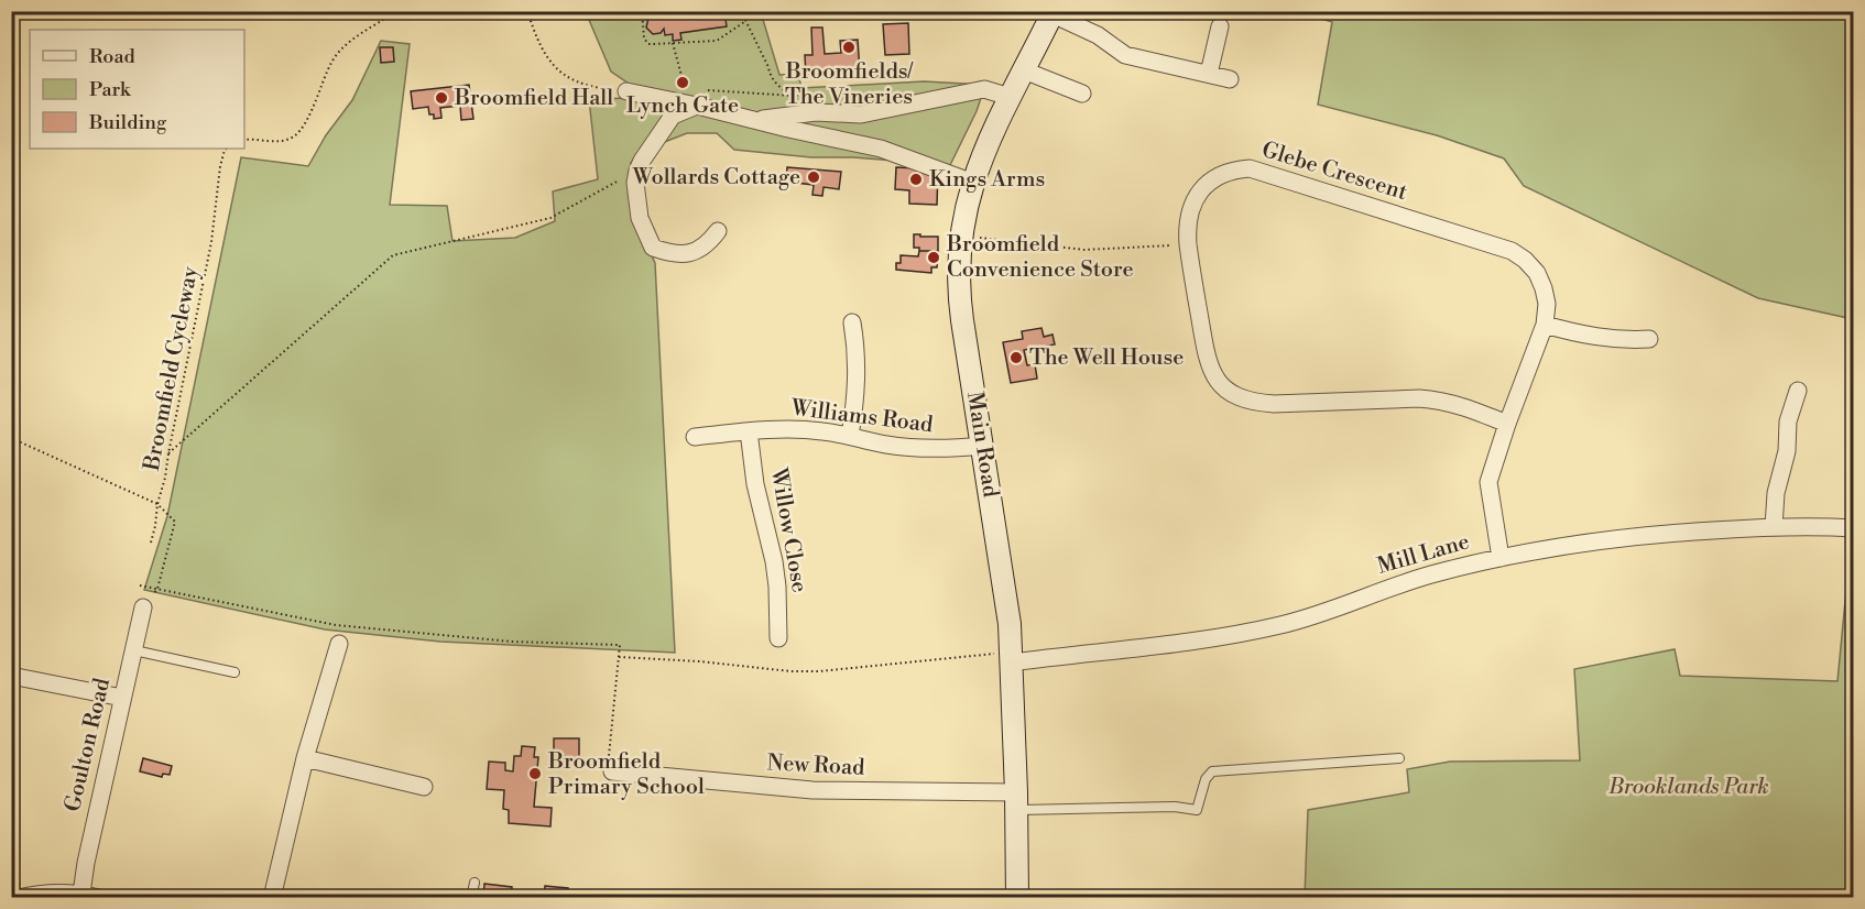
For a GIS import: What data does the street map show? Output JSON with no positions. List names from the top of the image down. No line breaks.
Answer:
{"streets":{"main road":["Main Road"],"street":["Glebe Crescent","Williams Road","Willow Close","Mill Lane","Goulton Road","New Road"],"path":["Broomfield Cycleway"]},"crossings":[["Glebe Crescent","Mill Lane"],["Williams Road","Main Road"],["Williams Road","Willow Close"],["Main Road","Mill Lane"],["Main Road","New Road"]],"parks":["Brooklands Park"],"places":["Broomfields/ The Vineries","Lynch Gate","Broomfield Hall","Wollards Cottage","Kings Arms","Broomfield Convenience Store","The Well House","Broomfield Primary School"],"legend":["Road","Park","Building"]}
